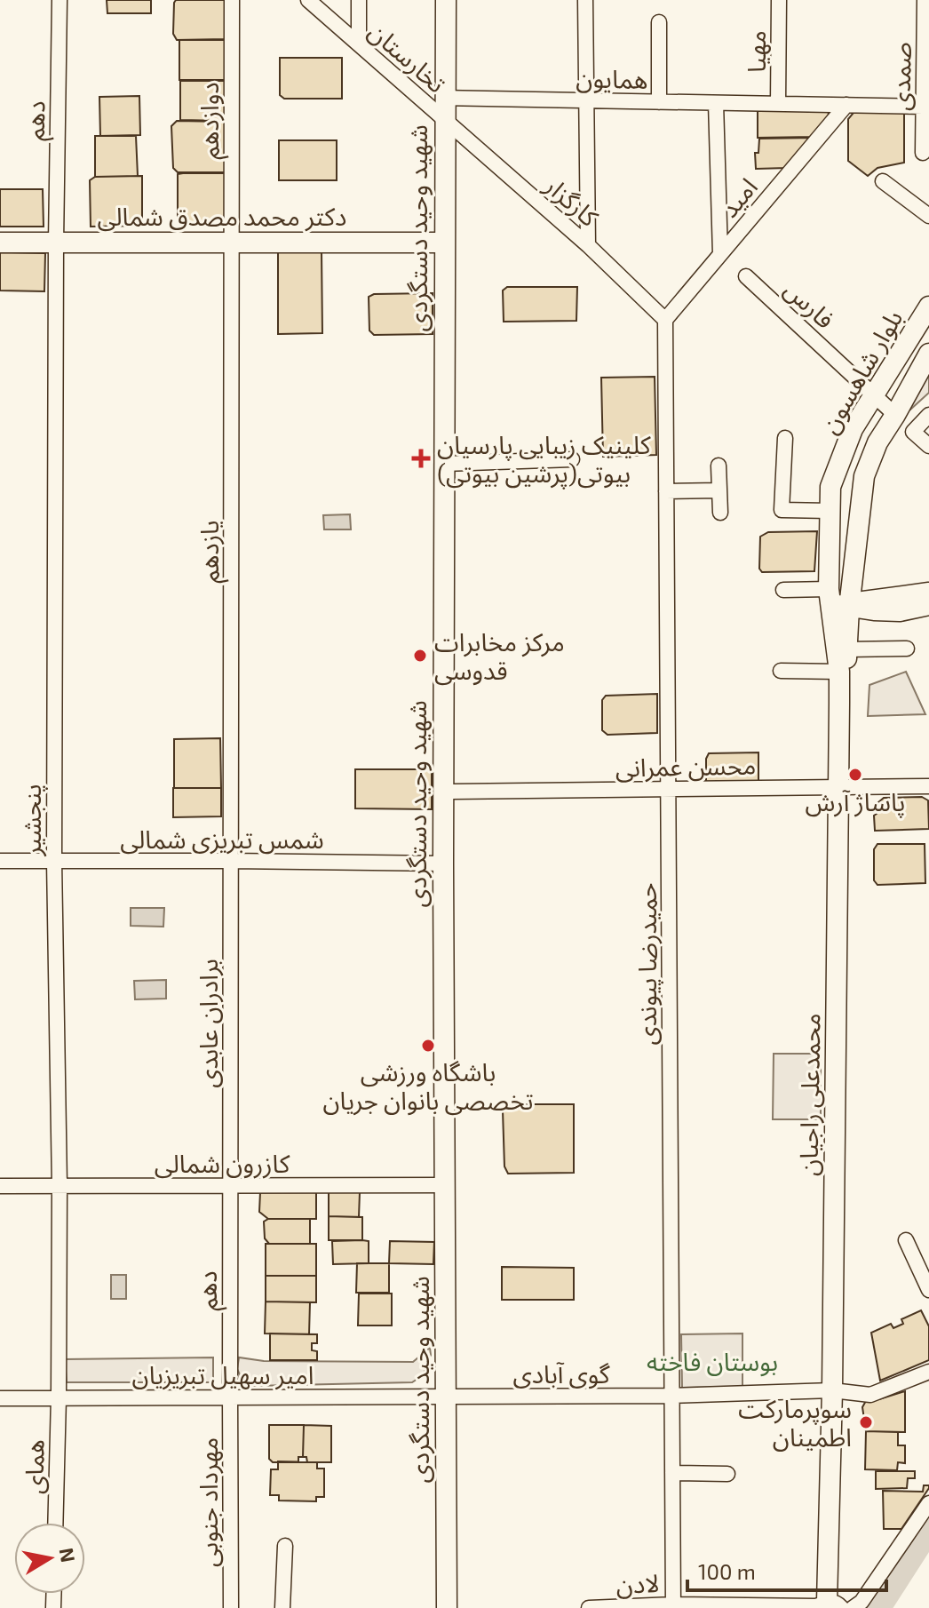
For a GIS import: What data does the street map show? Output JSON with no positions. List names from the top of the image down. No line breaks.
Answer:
{"streets":{"main road":["دکتر محمد مصدق شمالی","شهید وحید دستگردی","بلوار شاهسون","محمدعلی راجیان"],"street":["مهیا","تخارستان","صمدی","همایون","دهم","دوازدهم","امید","کارگزار","فارس","یازدهم","محسن عمرانی","پنجشیر","شمس تبریزی شمالی","حمیدرضا پیوندی","برادران عابدی","کازرون شمالی","گوی آبادی","امیر سهیل تبریزیان","همای","مهرداد جنوبی","لادن"]},"crossings":[["مهیا","همایون"],["تخارستان","کارگزار"],["تخارستان","شهید وحید دستگردی"],["صمدی","همایون"],["همایون","امید"],["همایون","شهید وحید دستگردی"],["دهم","دکتر محمد مصدق شمالی"],["دهم","پنجشیر"],["دهم","برادران عابدی"],["دهم","کازرون شمالی"],["دهم","امیر سهیل تبریزیان"],["دهم","مهرداد جنوبی"],["دوازدهم","دکتر محمد مصدق شمالی"],["دوازدهم","یازدهم"],["امید","کارگزار"],["امید","حمیدرضا پیوندی"],["کارگزار","شهید وحید دستگردی"],["کارگزار","حمیدرضا پیوندی"],["دکتر محمد مصدق شمالی","شهید وحید دستگردی"],["دکتر محمد مصدق شمالی","یازدهم"],["دکتر محمد مصدق شمالی","پنجشیر"],["شهید وحید دستگردی","محسن عمرانی"],["شهید وحید دستگردی","شمس تبریزی شمالی"],["شهید وحید دستگردی","کازرون شمالی"],["شهید وحید دستگردی","گوی آبادی"],["شهید وحید دستگردی","امیر سهیل تبریزیان"],["فارس","بلوار شاهسون"],["بلوار شاهسون","محمدعلی راجیان"],["یازدهم","شمس تبریزی شمالی"],["یازدهم","برادران عابدی"],["محسن عمرانی","حمیدرضا پیوندی"],["محسن عمرانی","محمدعلی راجیان"],["پنجشیر","شمس تبریزی شمالی"],["پنجشیر","کازرون شمالی"],["پنجشیر","امیر سهیل تبریزیان"],["پنجشیر","همای"],["شمس تبریزی شمالی","برادران عابدی"],["حمیدرضا پیوندی","گوی آبادی"],["حمیدرضا پیوندی","لادن"],["برادران عابدی","کازرون شمالی"],["محمدعلی راجیان","گوی آبادی"],["محمدعلی راجیان","لادن"],["گوی آبادی","امیر سهیل تبریزیان"],["امیر سهیل تبریزیان","همای"],["امیر سهیل تبریزیان","مهرداد جنوبی"]],"parks":["بوستان فاخته"],"places":{"health":["کلینیک زیبایی پارسیان بیوتی(پرشین بیوتی)"],"other":["مرکز مخابرات قدوسی","پاساژ آرش","باشگاه ورزشی تخصصی بانوان جریان","سوپرمارکت اطمینان"]},"scale_bar":"100 m","north":"right"}
